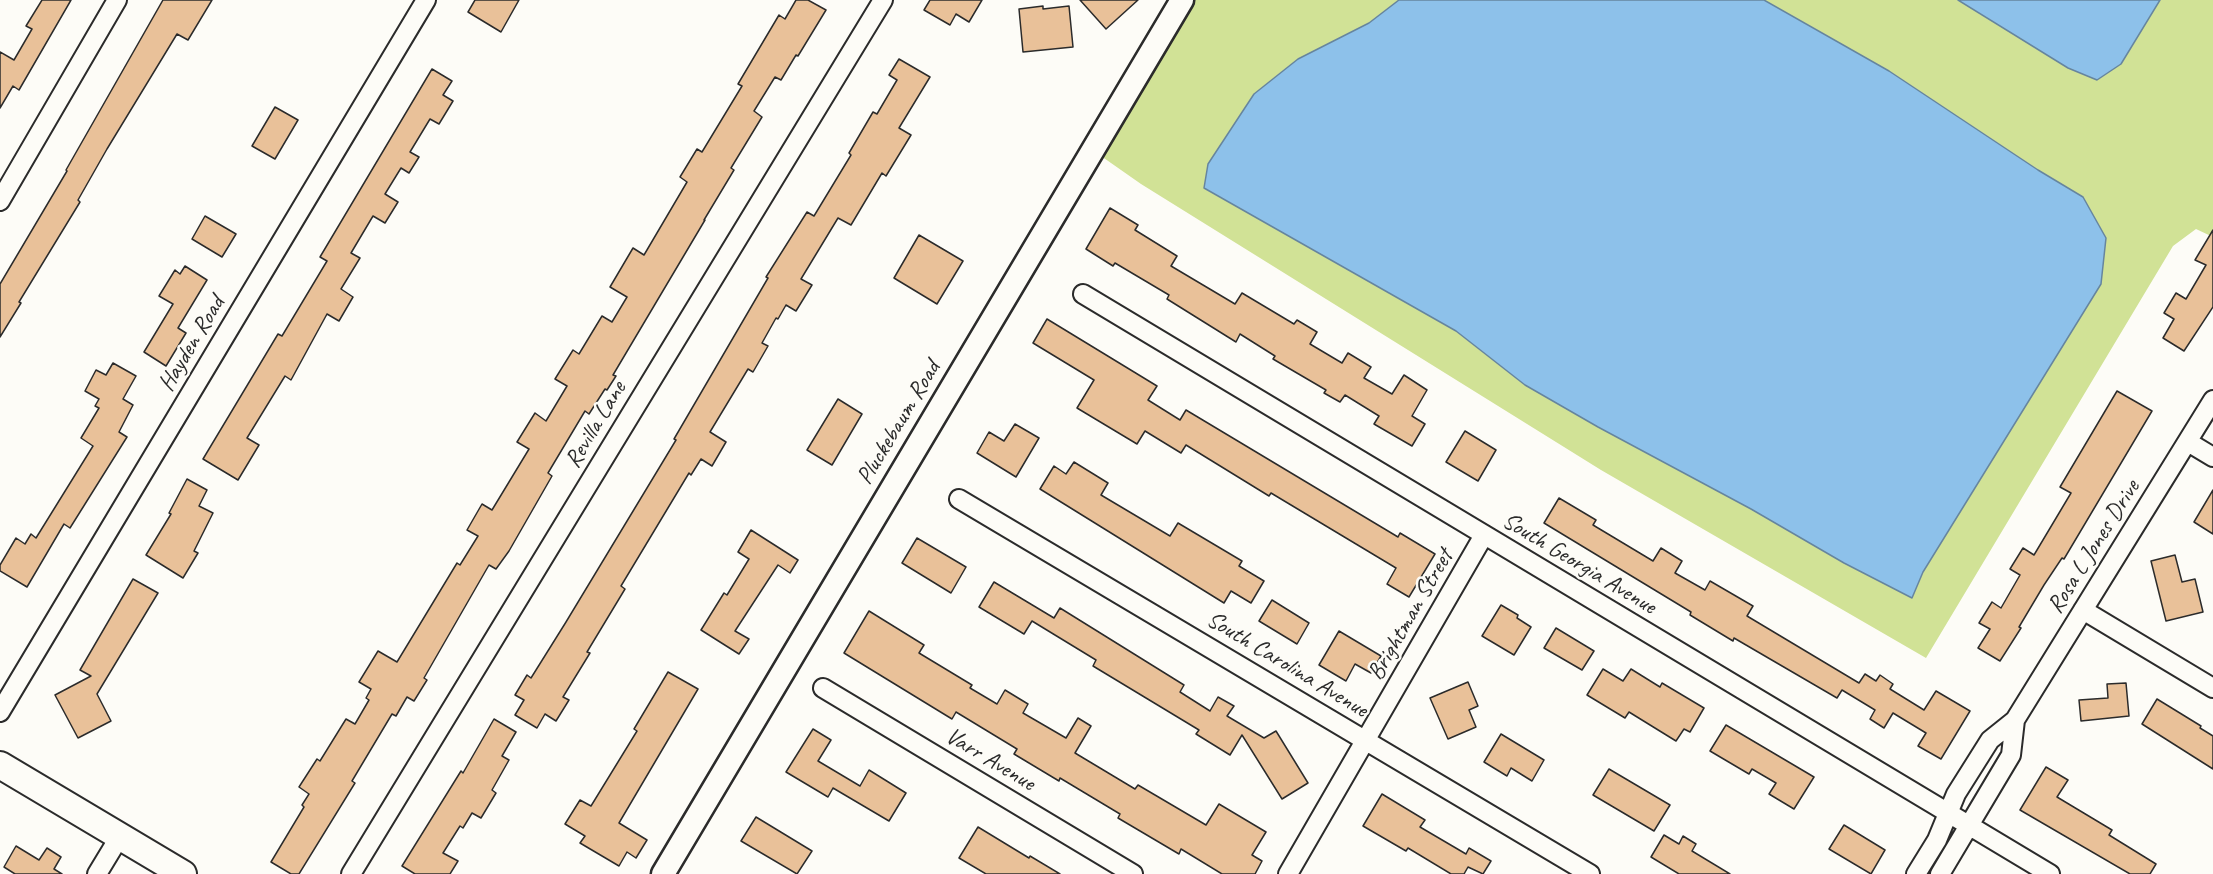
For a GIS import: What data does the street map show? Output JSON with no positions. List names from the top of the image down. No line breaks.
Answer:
{"streets":{"street":["Hayden Road","Pluckebaum Road","Revilla Lane","Rosa L Jones Drive","South Georgia Avenue","Brightman Street","South Carolina Avenue","Varr Avenue"]},"crossings":[["Rosa L Jones Drive","South Georgia Avenue"],["South Georgia Avenue","Brightman Street"],["Brightman Street","South Carolina Avenue"]]}
